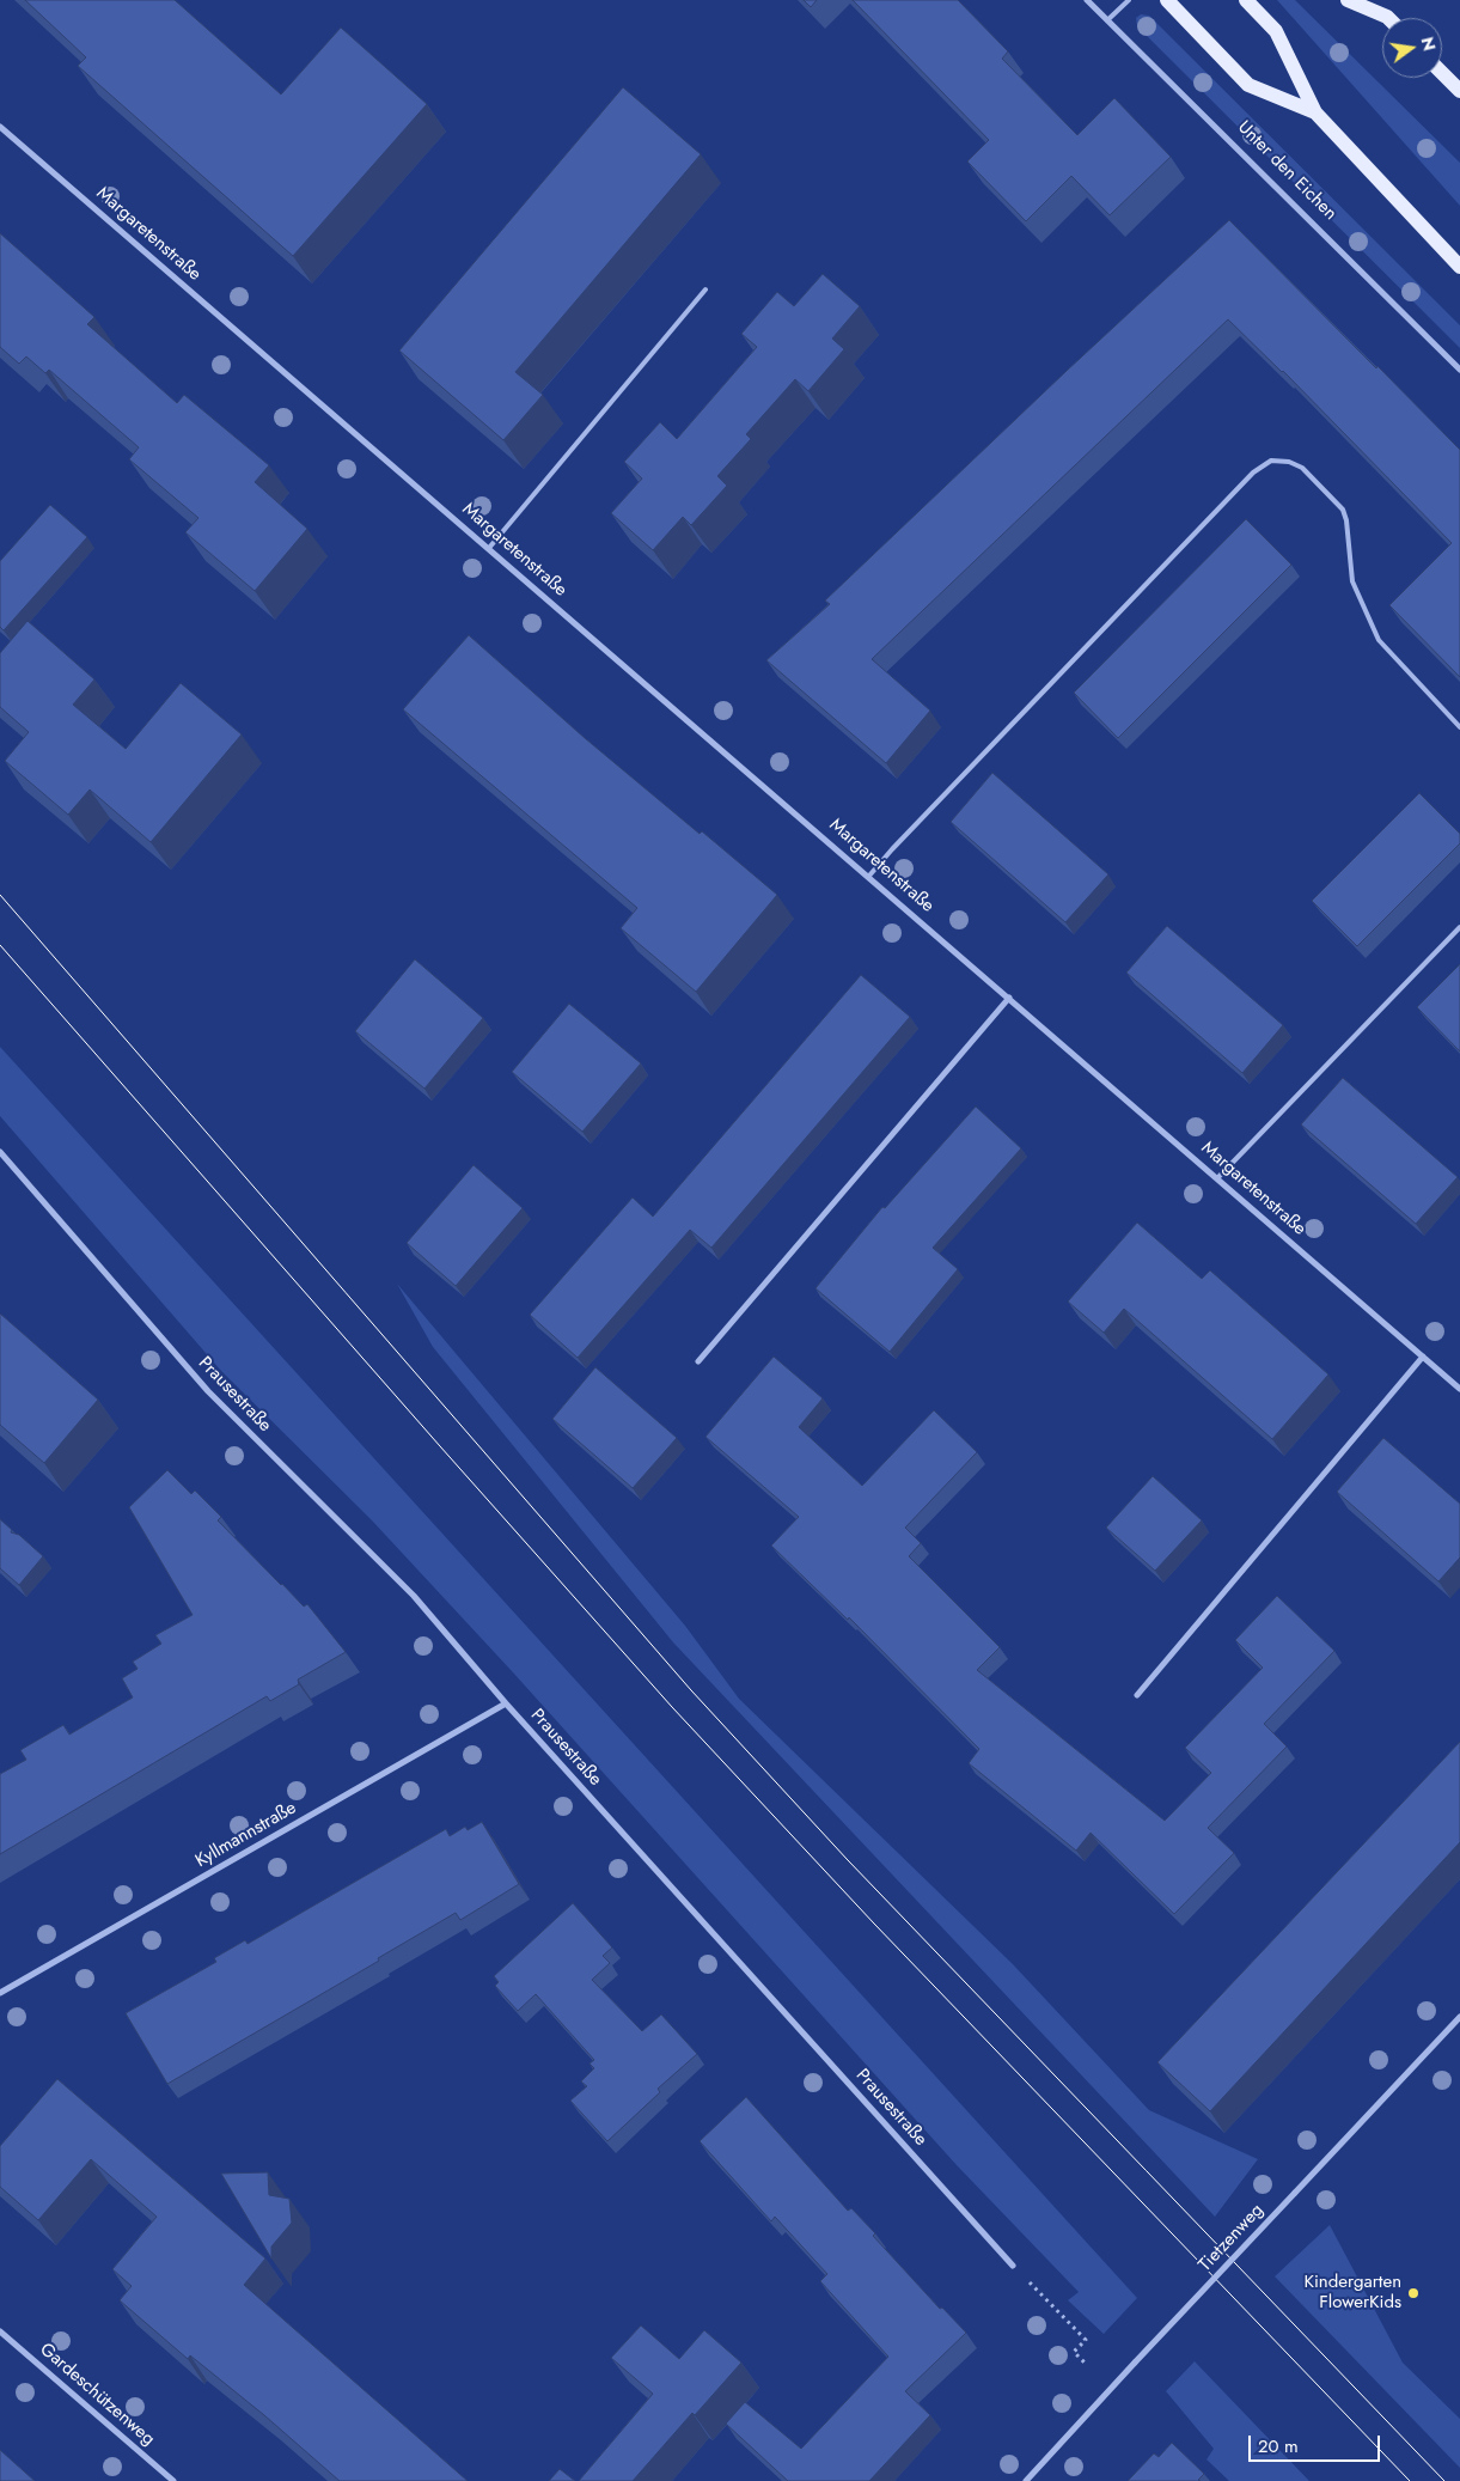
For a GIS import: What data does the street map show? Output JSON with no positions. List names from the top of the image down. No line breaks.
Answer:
{"streets":{"street":["Unter den Eichen","Margaretenstraße","Prausestraße","Kyllmannstraße","Tietzenweg","Gardeschützenweg"]},"crossings":[["Prausestraße","Kyllmannstraße"]],"places":["Kindergarten FlowerKids"],"scale_bar":"20 m","north":"right"}
